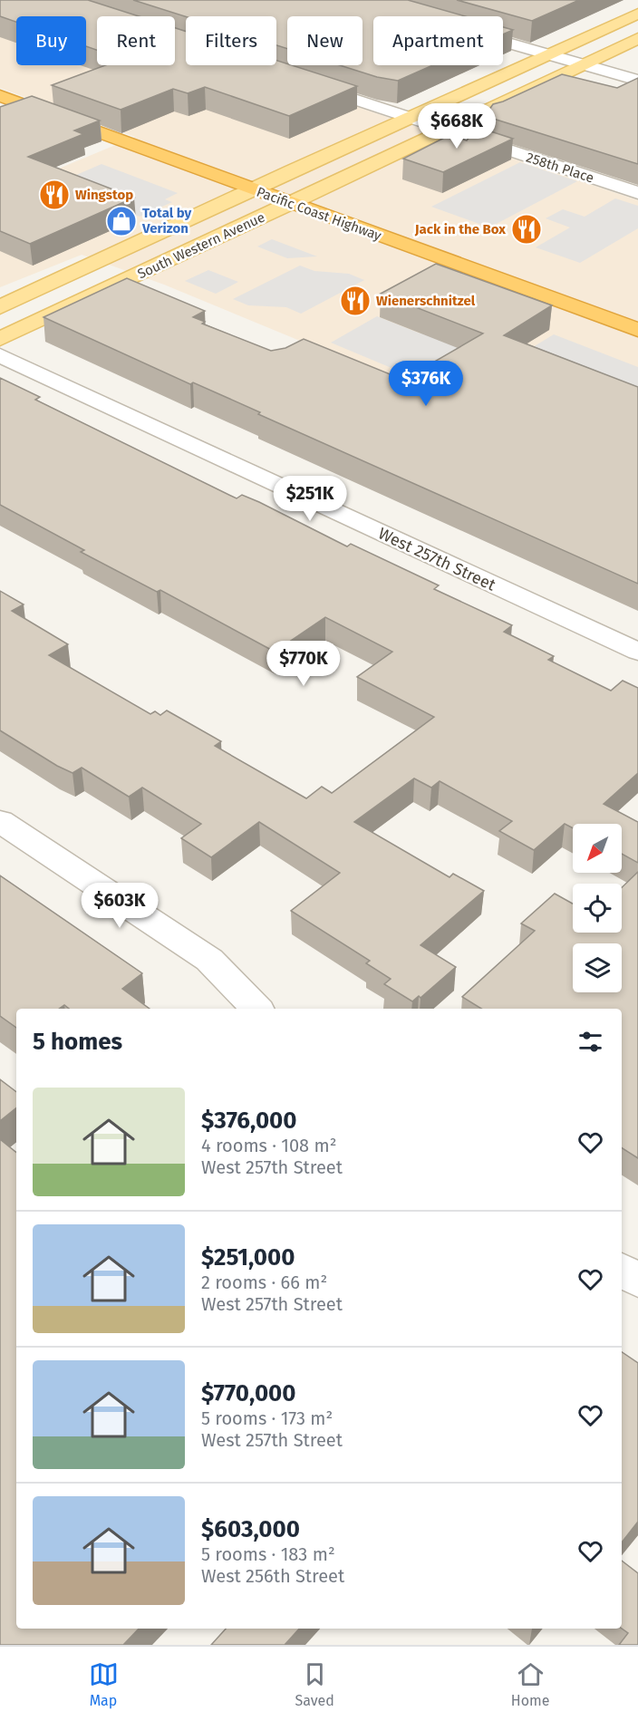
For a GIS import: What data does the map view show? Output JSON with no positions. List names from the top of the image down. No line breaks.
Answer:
{"streets":{"highway":["Pacific Coast Highway"],"main road":["South Western Avenue"],"street":["258th Place","West 257th Street"]},"crossings":[["258th Place","South Western Avenue"],["Pacific Coast Highway","South Western Avenue"]],"places":{"restaurant":["Wingstop","Jack in the Box","Wienerschnitzel"],"shop":["Total by Verizon"]},"north":"bottom left","page":{"chip":["Buy","Rent","Filters","New","Apartment"],"price":["$668K","$376K","$251K","$770K","$603K"],"heading":"5 homes","list":[{"name":"$376,000","note":"4 rooms · 108 m² · West 257th Street"},{"name":"$251,000","note":"2 rooms · 66 m² · West 257th Street"},{"name":"$770,000","note":"5 rooms · 173 m² · West 257th Street"},{"name":"$603,000","note":"5 rooms · 183 m² · West 256th Street"}],"tabs":["Map","Saved","Home"]}}
